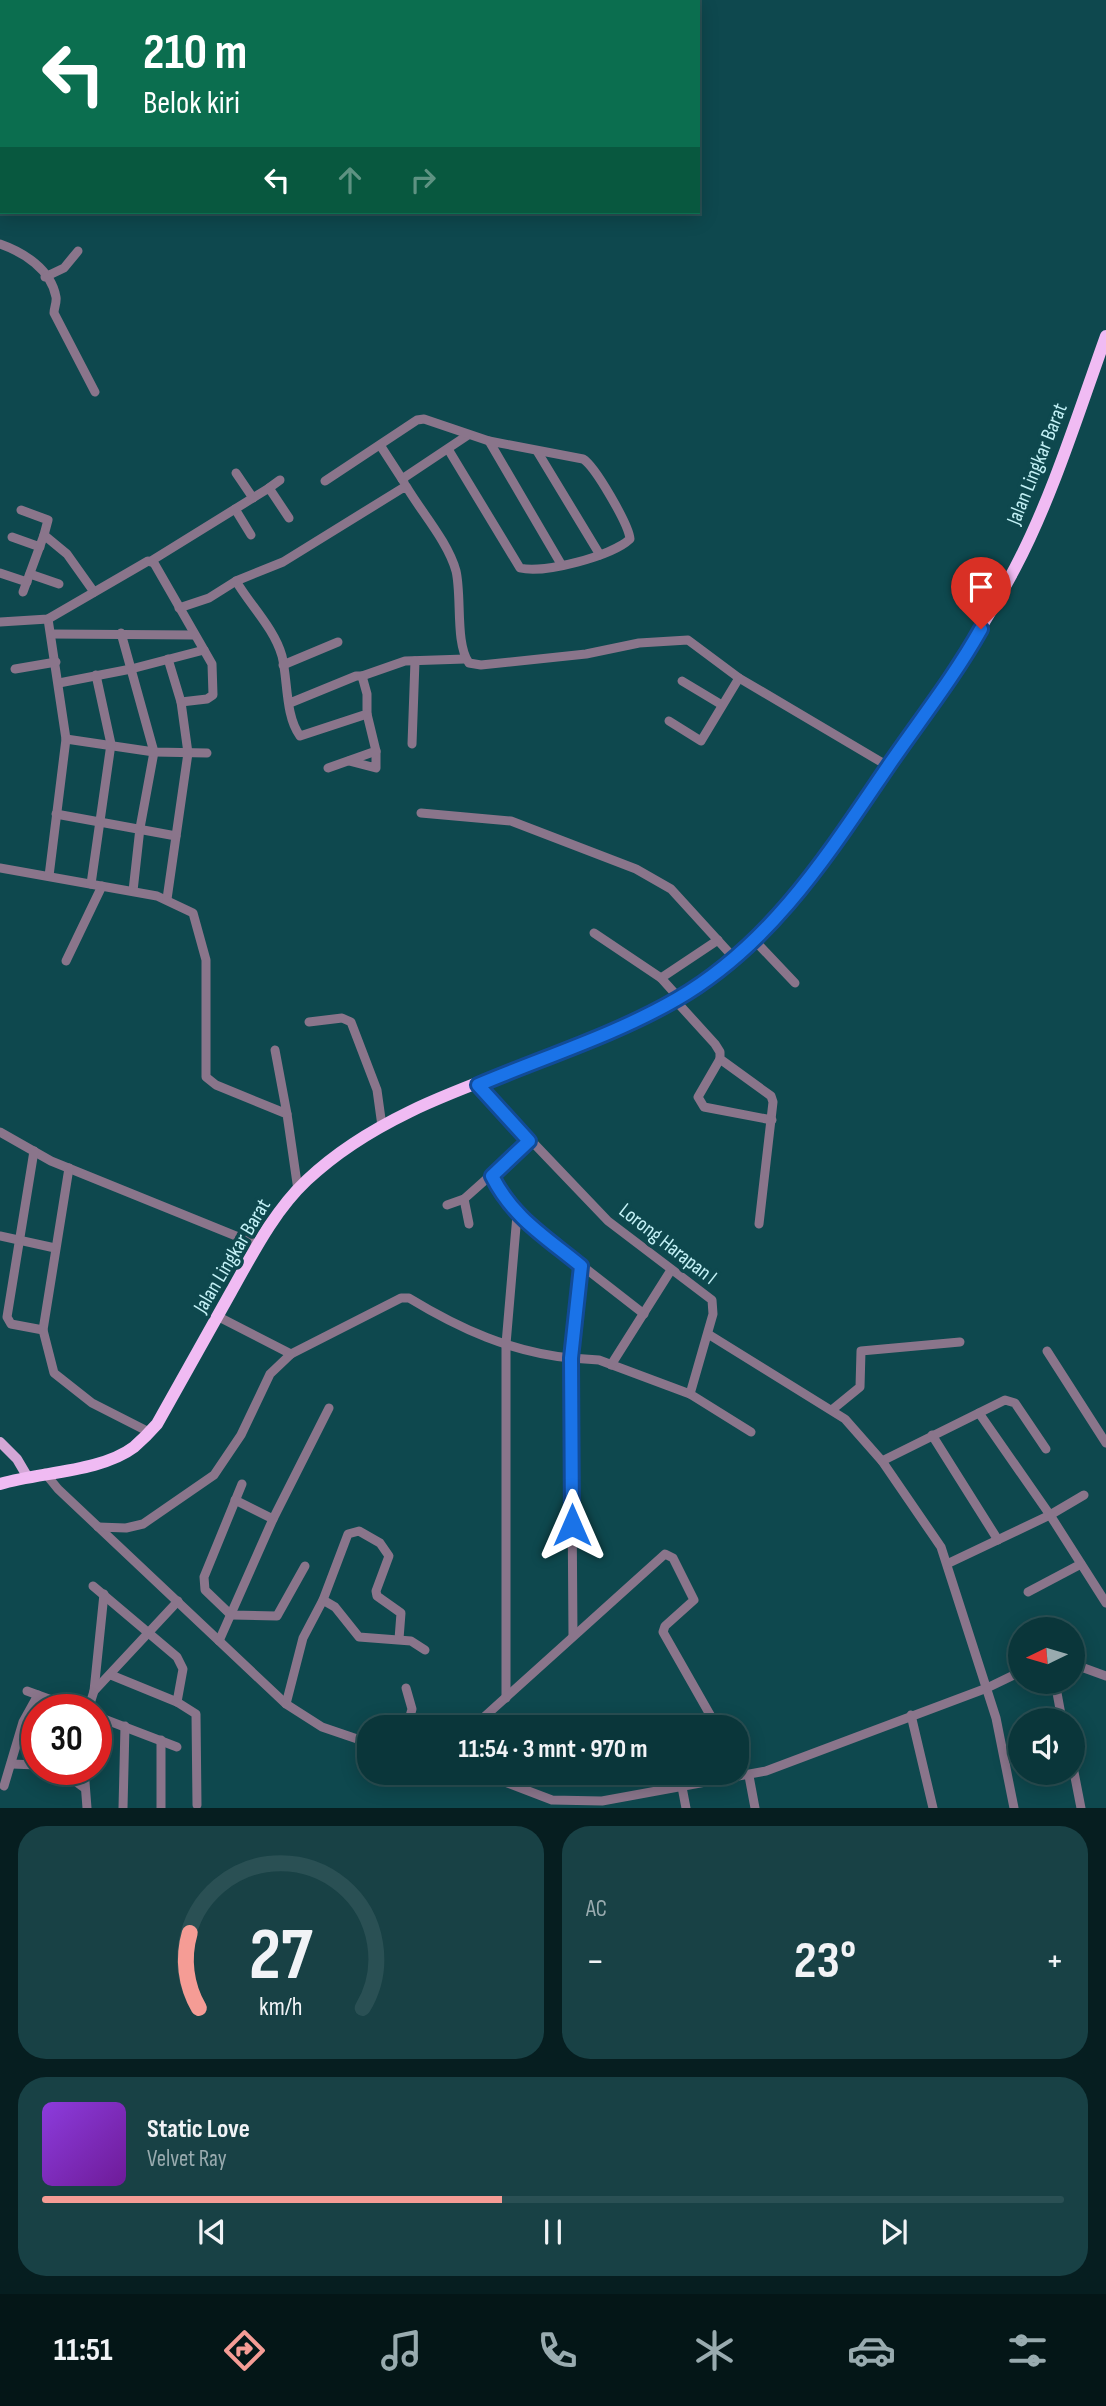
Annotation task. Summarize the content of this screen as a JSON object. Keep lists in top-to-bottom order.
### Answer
{
  "streets": {
    "highway": ["Jalan Lingkar Barat"],
    "street": ["Lorong Harapan I"]
  },
  "crossings": [
    ["Jalan Lingkar Barat", "Lorong Harapan I"]
  ],
  "north": "left",
  "page": {
    "turn": ["210 m", "Belok kiri"],
    "limit": "30",
    "trip": "11:54 · 3 mnt · 970 m",
    "tile": "AC",
    "heat": ["−", "23°", "+"],
    "song": ["Static Love", "Velvet Ray"],
    "tabs": "11:51",
    "gauge": ["27", "km/h"]
  }
}
